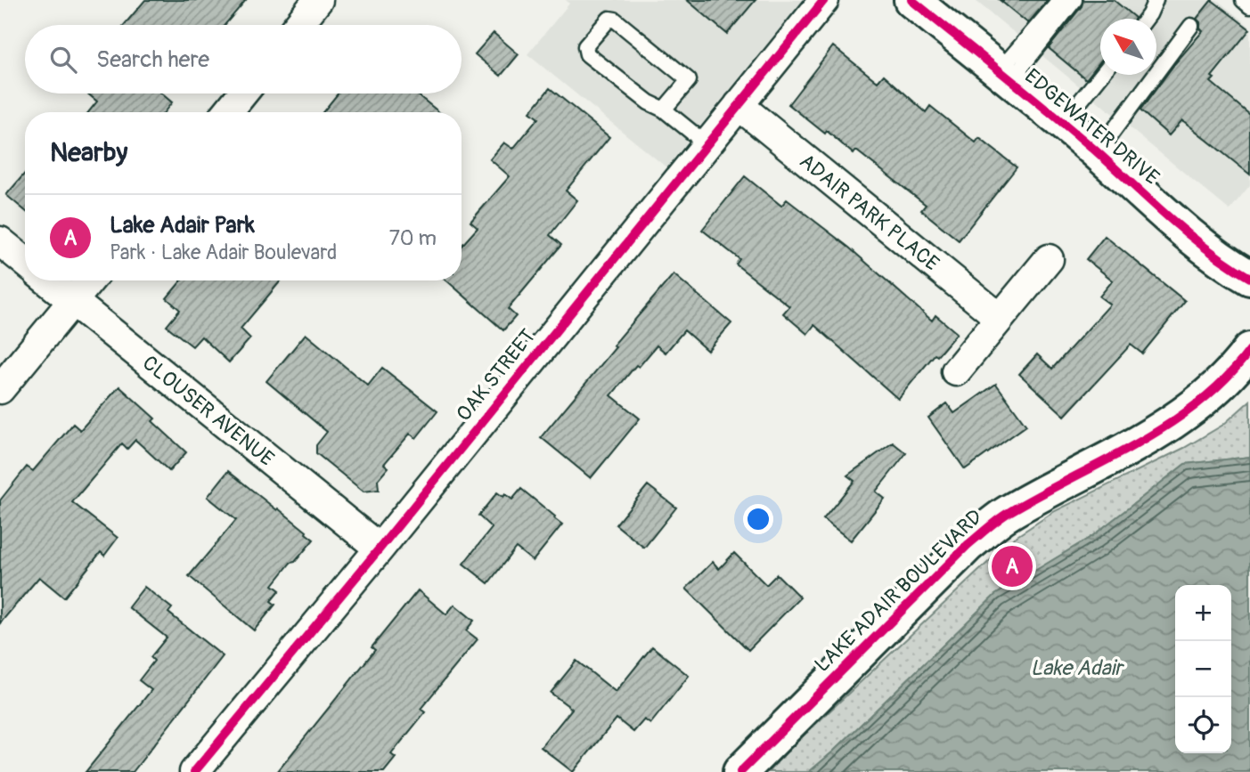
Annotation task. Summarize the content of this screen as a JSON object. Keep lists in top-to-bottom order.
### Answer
{
  "streets": {
    "street": [
      "EDGEWATER DRIVE",
      "ADAIR PARK PLACE",
      "OAK STREET",
      "CLOUSER AVENUE",
      "LAKE ADAIR BOULEVARD"
    ]
  },
  "crossings": [
    ["ADAIR PARK PLACE", "OAK STREET"],
    ["OAK STREET", "CLOUSER AVENUE"]
  ],
  "water": ["Lake Adair"],
  "north": "top left",
  "page": {
    "search": "Search here",
    "heading": "Nearby",
    "list": [
      {
        "mark": "A",
        "name": "Lake Adair Park",
        "note": "Park · Lake Adair Boulevard",
        "value": "70 m"
      }
    ],
    "pins": "A",
    "map_buttons": ["+", "−"]
  }
}
